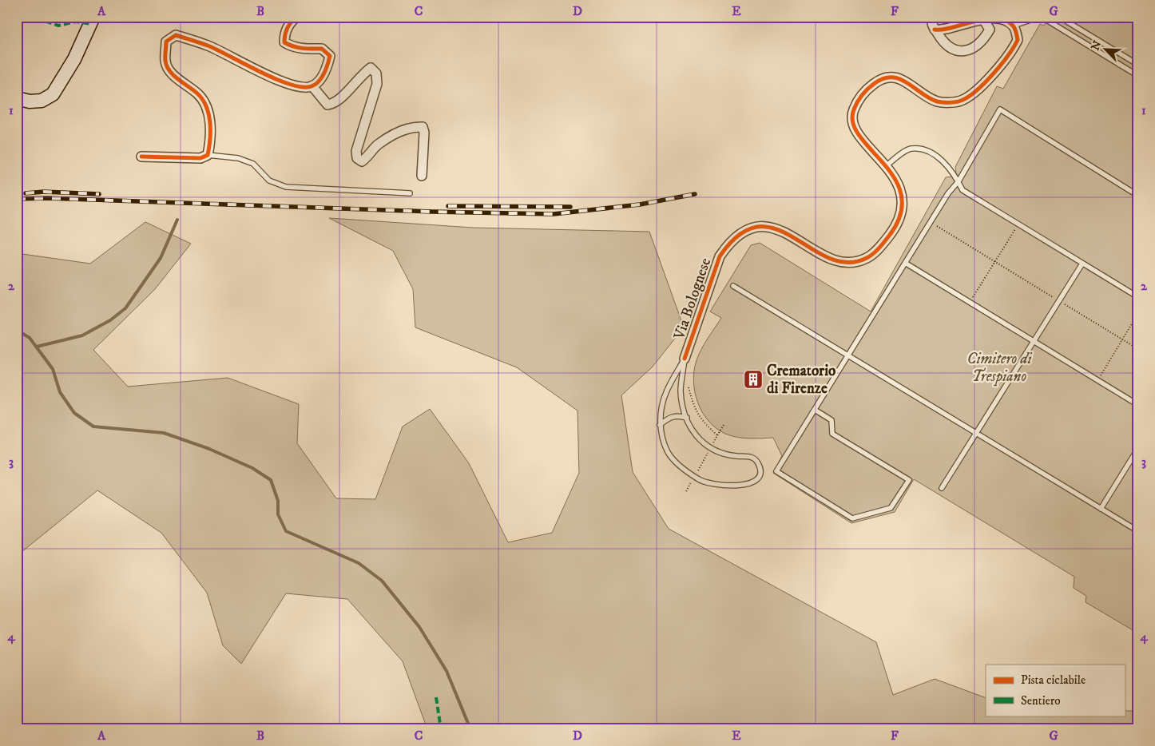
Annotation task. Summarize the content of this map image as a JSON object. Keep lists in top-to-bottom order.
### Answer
{
  "streets": {
    "street": ["Via Bolognese"]
  },
  "parks": ["Cimitero di Trespiano"],
  "places": {
    "building": ["Crematorio di Firenze"]
  },
  "legend": ["Pista ciclabile", "Sentiero"],
  "north": "top left",
  "grid": {
    "columns": [
      "A",
      "B",
      "C",
      "D",
      "E",
      "F",
      "G"
    ],
    "rows": [
      "1",
      "2",
      "3",
      "4"
    ]
  }
}
